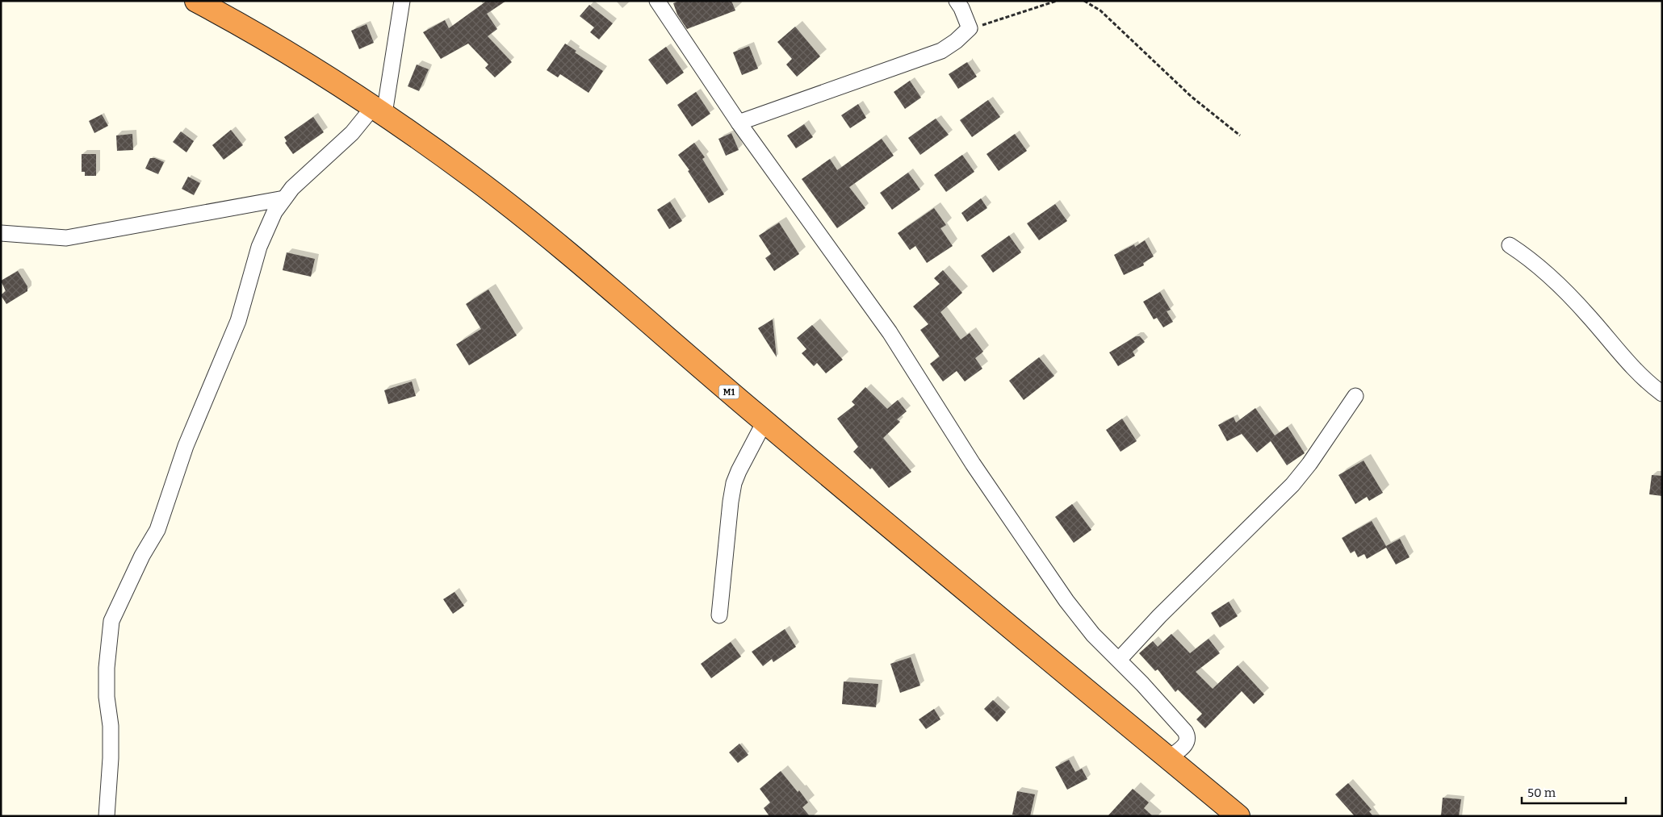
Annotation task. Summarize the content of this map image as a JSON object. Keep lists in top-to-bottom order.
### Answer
{
  "streets": {
    "highway": ["M1"]
  },
  "scale_bar": "50 m"
}
